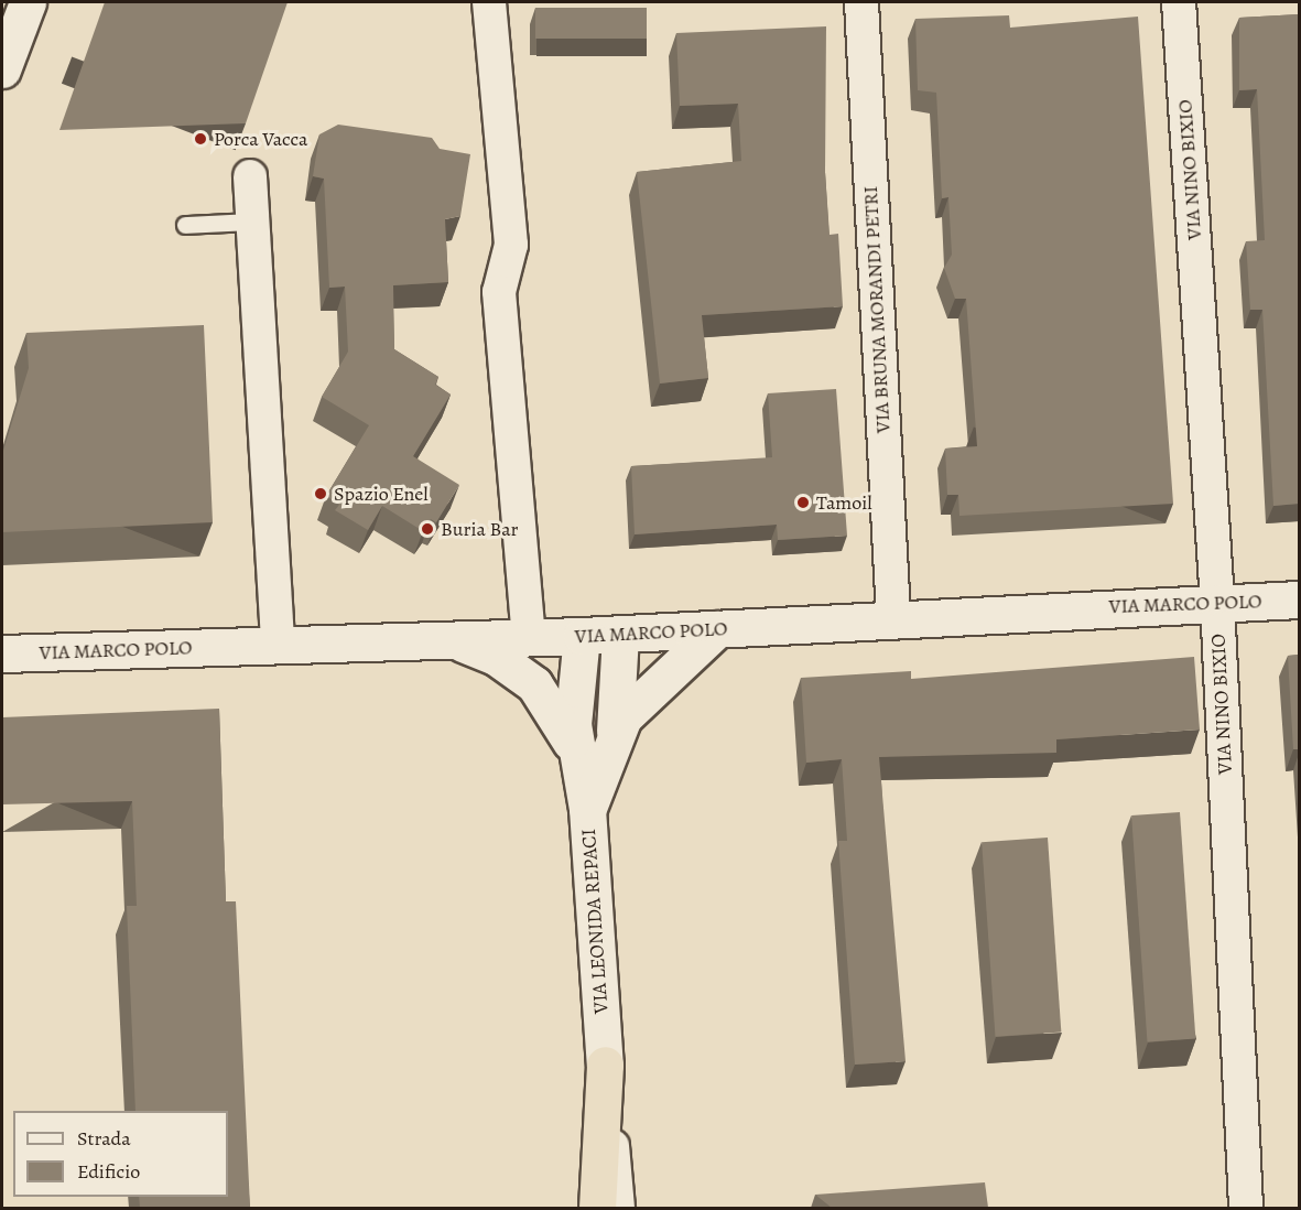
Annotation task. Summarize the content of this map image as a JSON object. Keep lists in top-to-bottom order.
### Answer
{
  "streets": {
    "street": [
      "VIA NINO BIXIO",
      "VIA BRUNA MORANDI PETRI",
      "VIA MARCO POLO",
      "VIA LEONIDA REPACI"
    ]
  },
  "crossings": [
    ["VIA NINO BIXIO", "VIA MARCO POLO"],
    ["VIA BRUNA MORANDI PETRI", "VIA MARCO POLO"],
    ["VIA MARCO POLO", "VIA LEONIDA REPACI"]
  ],
  "places": [
    "Porca Vacca",
    "Spazio Enel",
    "Tamoil",
    "Buria Bar"
  ],
  "legend": ["Strada", "Edificio"]
}
